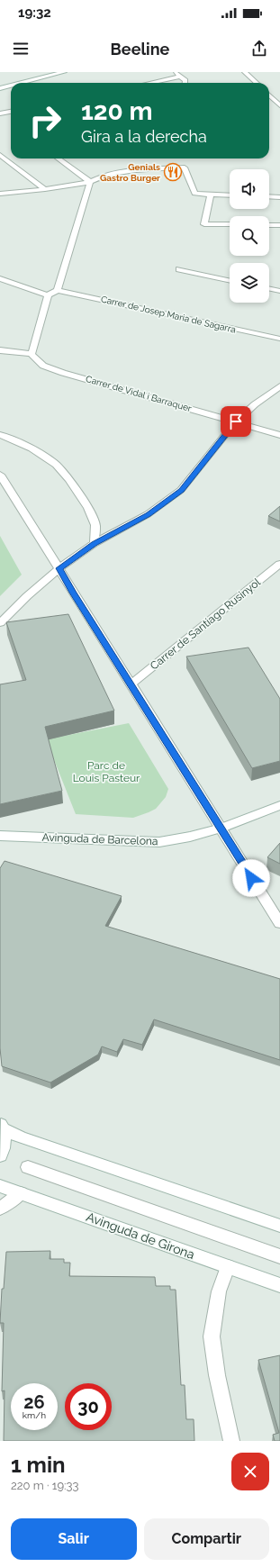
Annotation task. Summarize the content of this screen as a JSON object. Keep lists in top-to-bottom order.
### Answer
{
  "streets": {
    "street": [
      "Carrer de Josep Maria de Sagarra",
      "Carrer de Vidal i Barraquer",
      "Carrer de Santiago Rusinyol",
      "Avinguda de Barcelona",
      "Avinguda de Girona"
    ]
  },
  "parks": ["Parc de Louis Pasteur"],
  "places": {
    "restaurant": ["Genials Gastro Burger"]
  },
  "page": {
    "status": "19:32",
    "header": "Beeline",
    "turn": ["120 m", "Gira a la derecha"],
    "speed": "26 km/h",
    "limit": "30",
    "heading": ["1 min", "220 m · 19:33"],
    "buttons": ["Salir", "Compartir"]
  }
}
